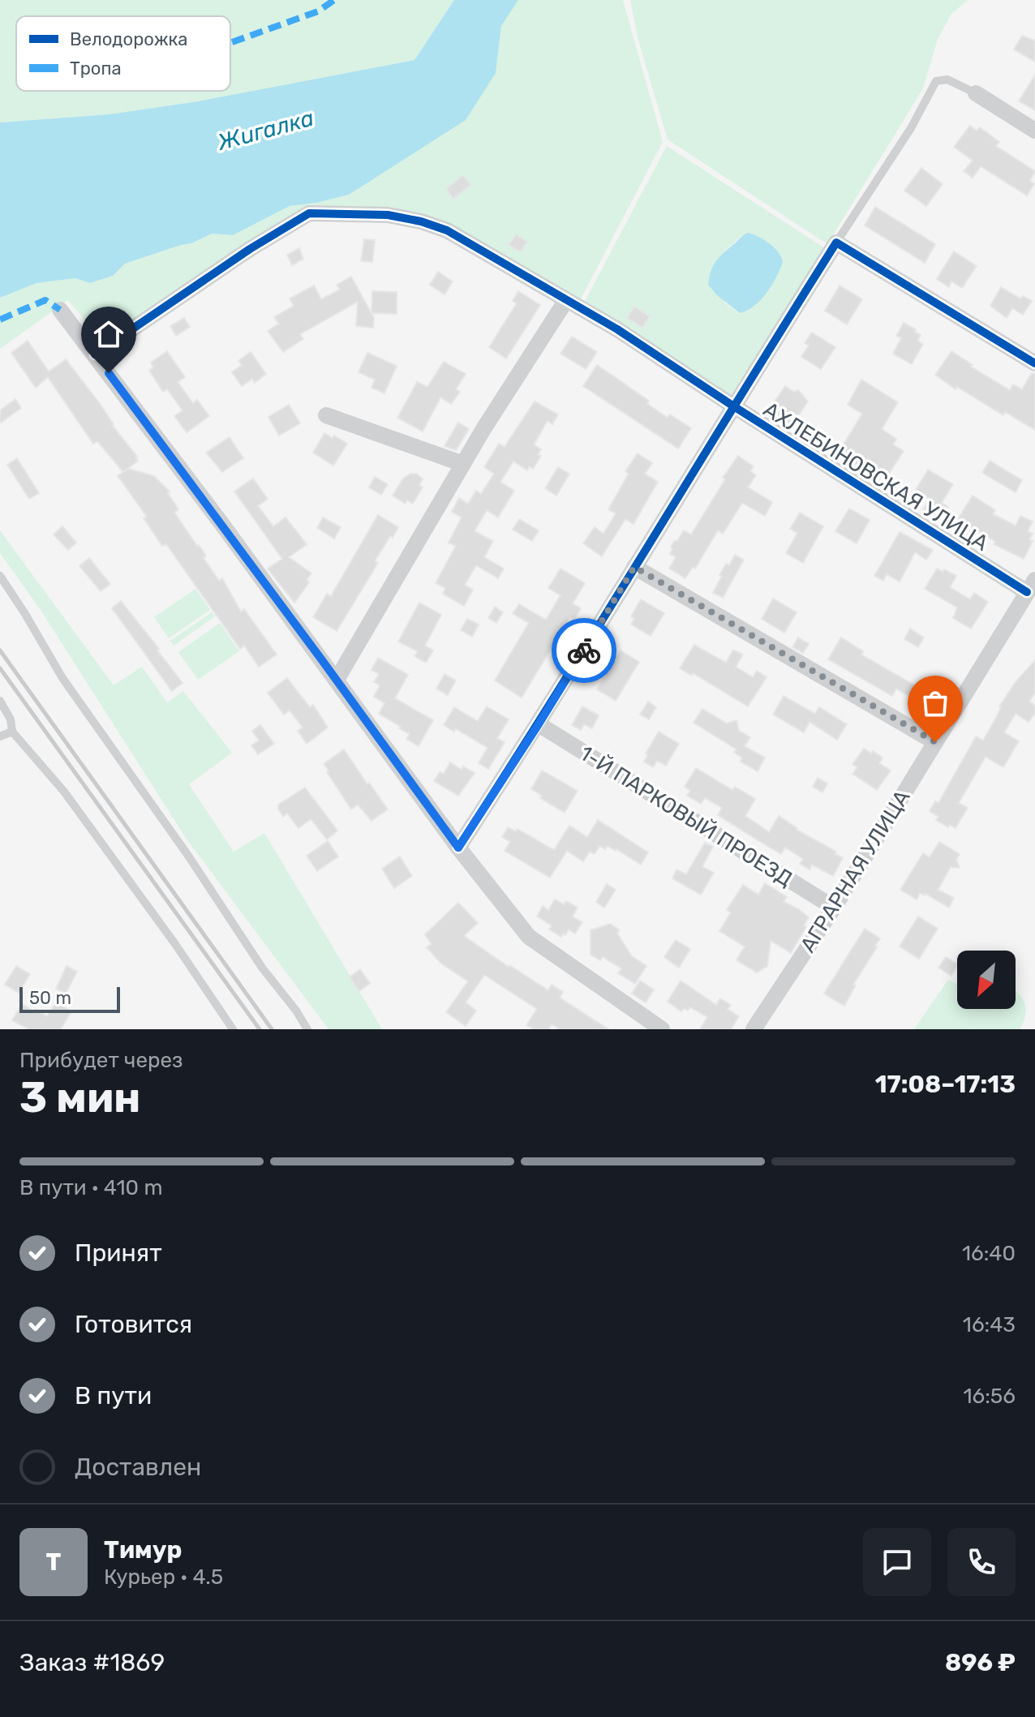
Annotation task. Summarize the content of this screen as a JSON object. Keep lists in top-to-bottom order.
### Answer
{
  "streets": {
    "street": ["АХЛЕБИНОВСКАЯ УЛИЦА", "1-Й ПАРКОВЫЙ ПРОЕЗД", "АГРАРНАЯ УЛИЦА"]
  },
  "crossings": [
    ["АХЛЕБИНОВСКАЯ УЛИЦА", "АГРАРНАЯ УЛИЦА"],
    ["1-Й ПАРКОВЫЙ ПРОЕЗД", "АГРАРНАЯ УЛИЦА"]
  ],
  "water": ["Жигалка"],
  "legend": ["Велодорожка", "Тропа"],
  "scale_bar": "50 m",
  "north": "bottom left",
  "page": {
    "scale": "50 m",
    "heading": ["3 мин", "Прибудет через", "17:08–17:13"],
    "panel": [
      "Тимур",
      "Курьер · 4.5",
      "Заказ #1869",
      "896 ₽"
    ],
    "bar": "В пути · 410 m",
    "list": [
      ["Принят", "16:40"],
      ["Готовится", "16:43"],
      ["В пути", "16:56"],
      "Доставлен"
    ],
    "round": "Т"
  }
}
